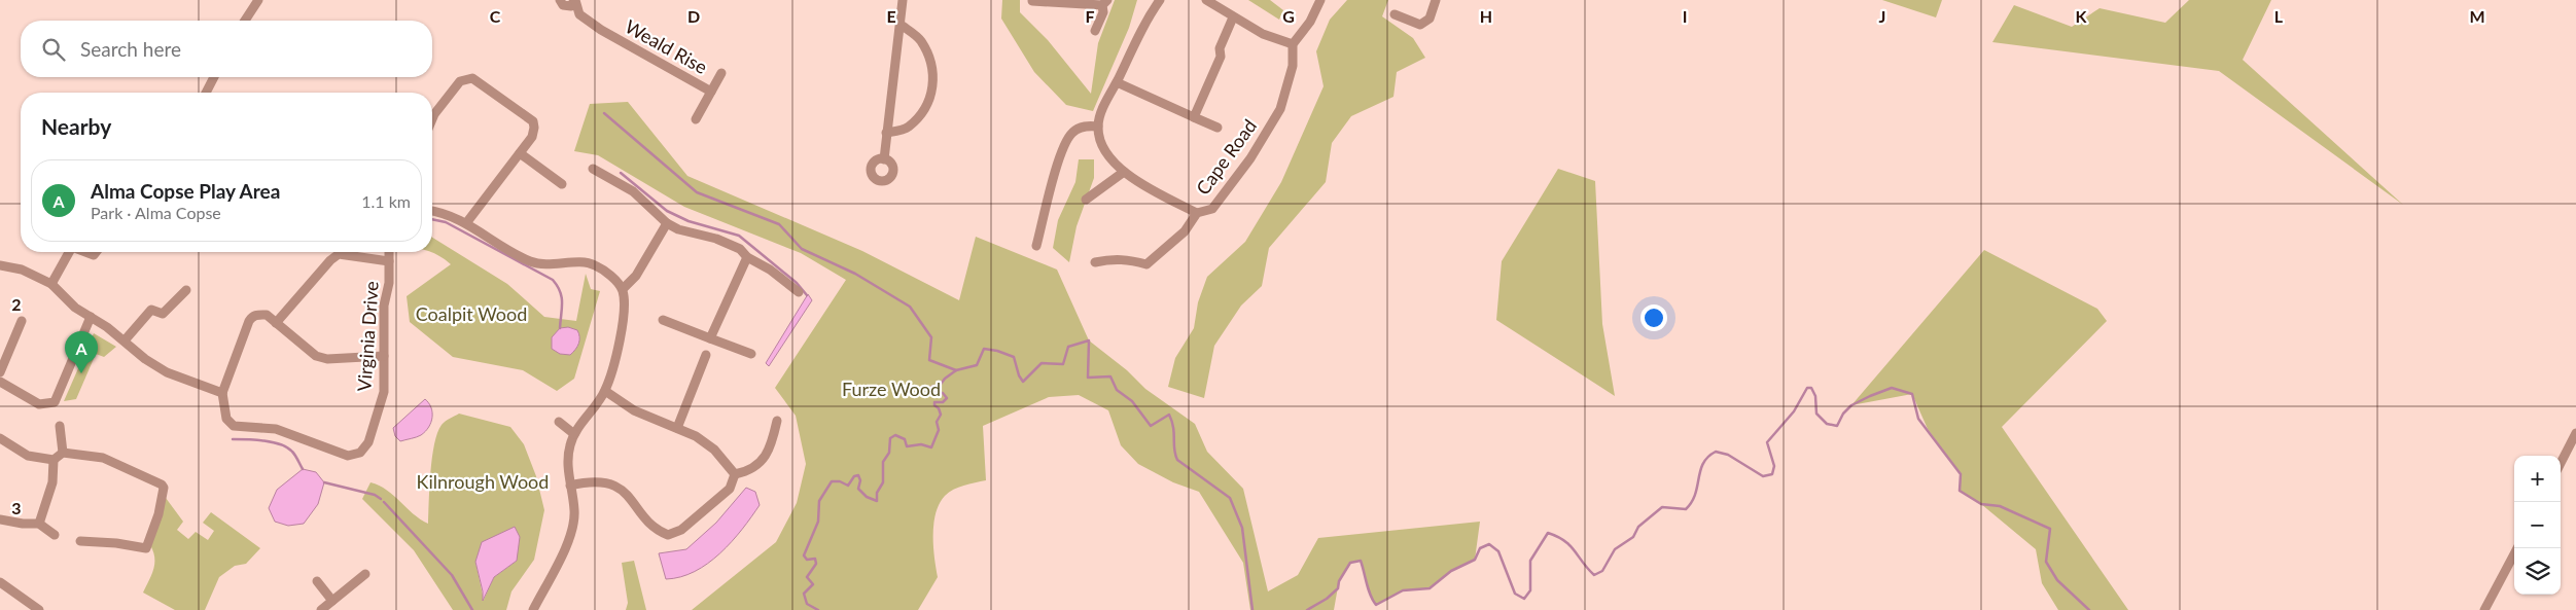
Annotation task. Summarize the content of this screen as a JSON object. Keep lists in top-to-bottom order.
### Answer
{
  "streets": {
    "street": ["Weald Rise", "Cape Road", "Virginia Drive"]
  },
  "parks": ["Coalpit Wood", "Furze Wood", "Kilnrough Wood"],
  "page": {
    "search": "Search here",
    "heading": "Nearby",
    "list": [
      {
        "mark": "A",
        "name": "Alma Copse Play Area",
        "note": "Park · Alma Copse",
        "value": "1.1 km"
      }
    ],
    "pins": "A",
    "map_buttons": ["+", "−"]
  },
  "grid": {
    "columns": [
      "C",
      "D",
      "E",
      "F",
      "G",
      "H",
      "I",
      "J",
      "K",
      "L",
      "M"
    ],
    "rows": ["2", "3"]
  }
}
